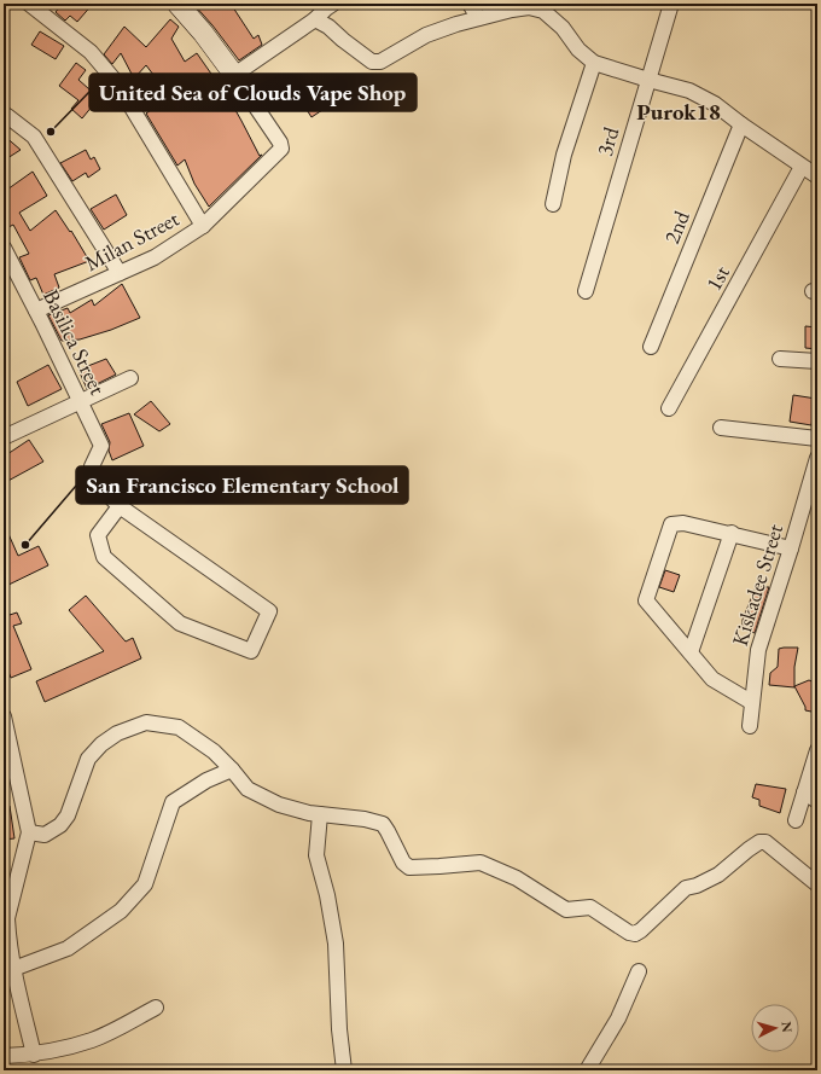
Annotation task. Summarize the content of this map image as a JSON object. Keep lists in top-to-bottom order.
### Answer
{
  "streets": {
    "street": [
      "3rd",
      "2nd",
      "Milan Street",
      "1st",
      "Basilica Street",
      "Kiskadee Street"
    ]
  },
  "crossings": [
    ["Milan Street", "Basilica Street"]
  ],
  "districts": ["Purok18"],
  "places": ["United Sea of Clouds Vape Shop", "San Francisco Elementary School"],
  "north": "right"
}
